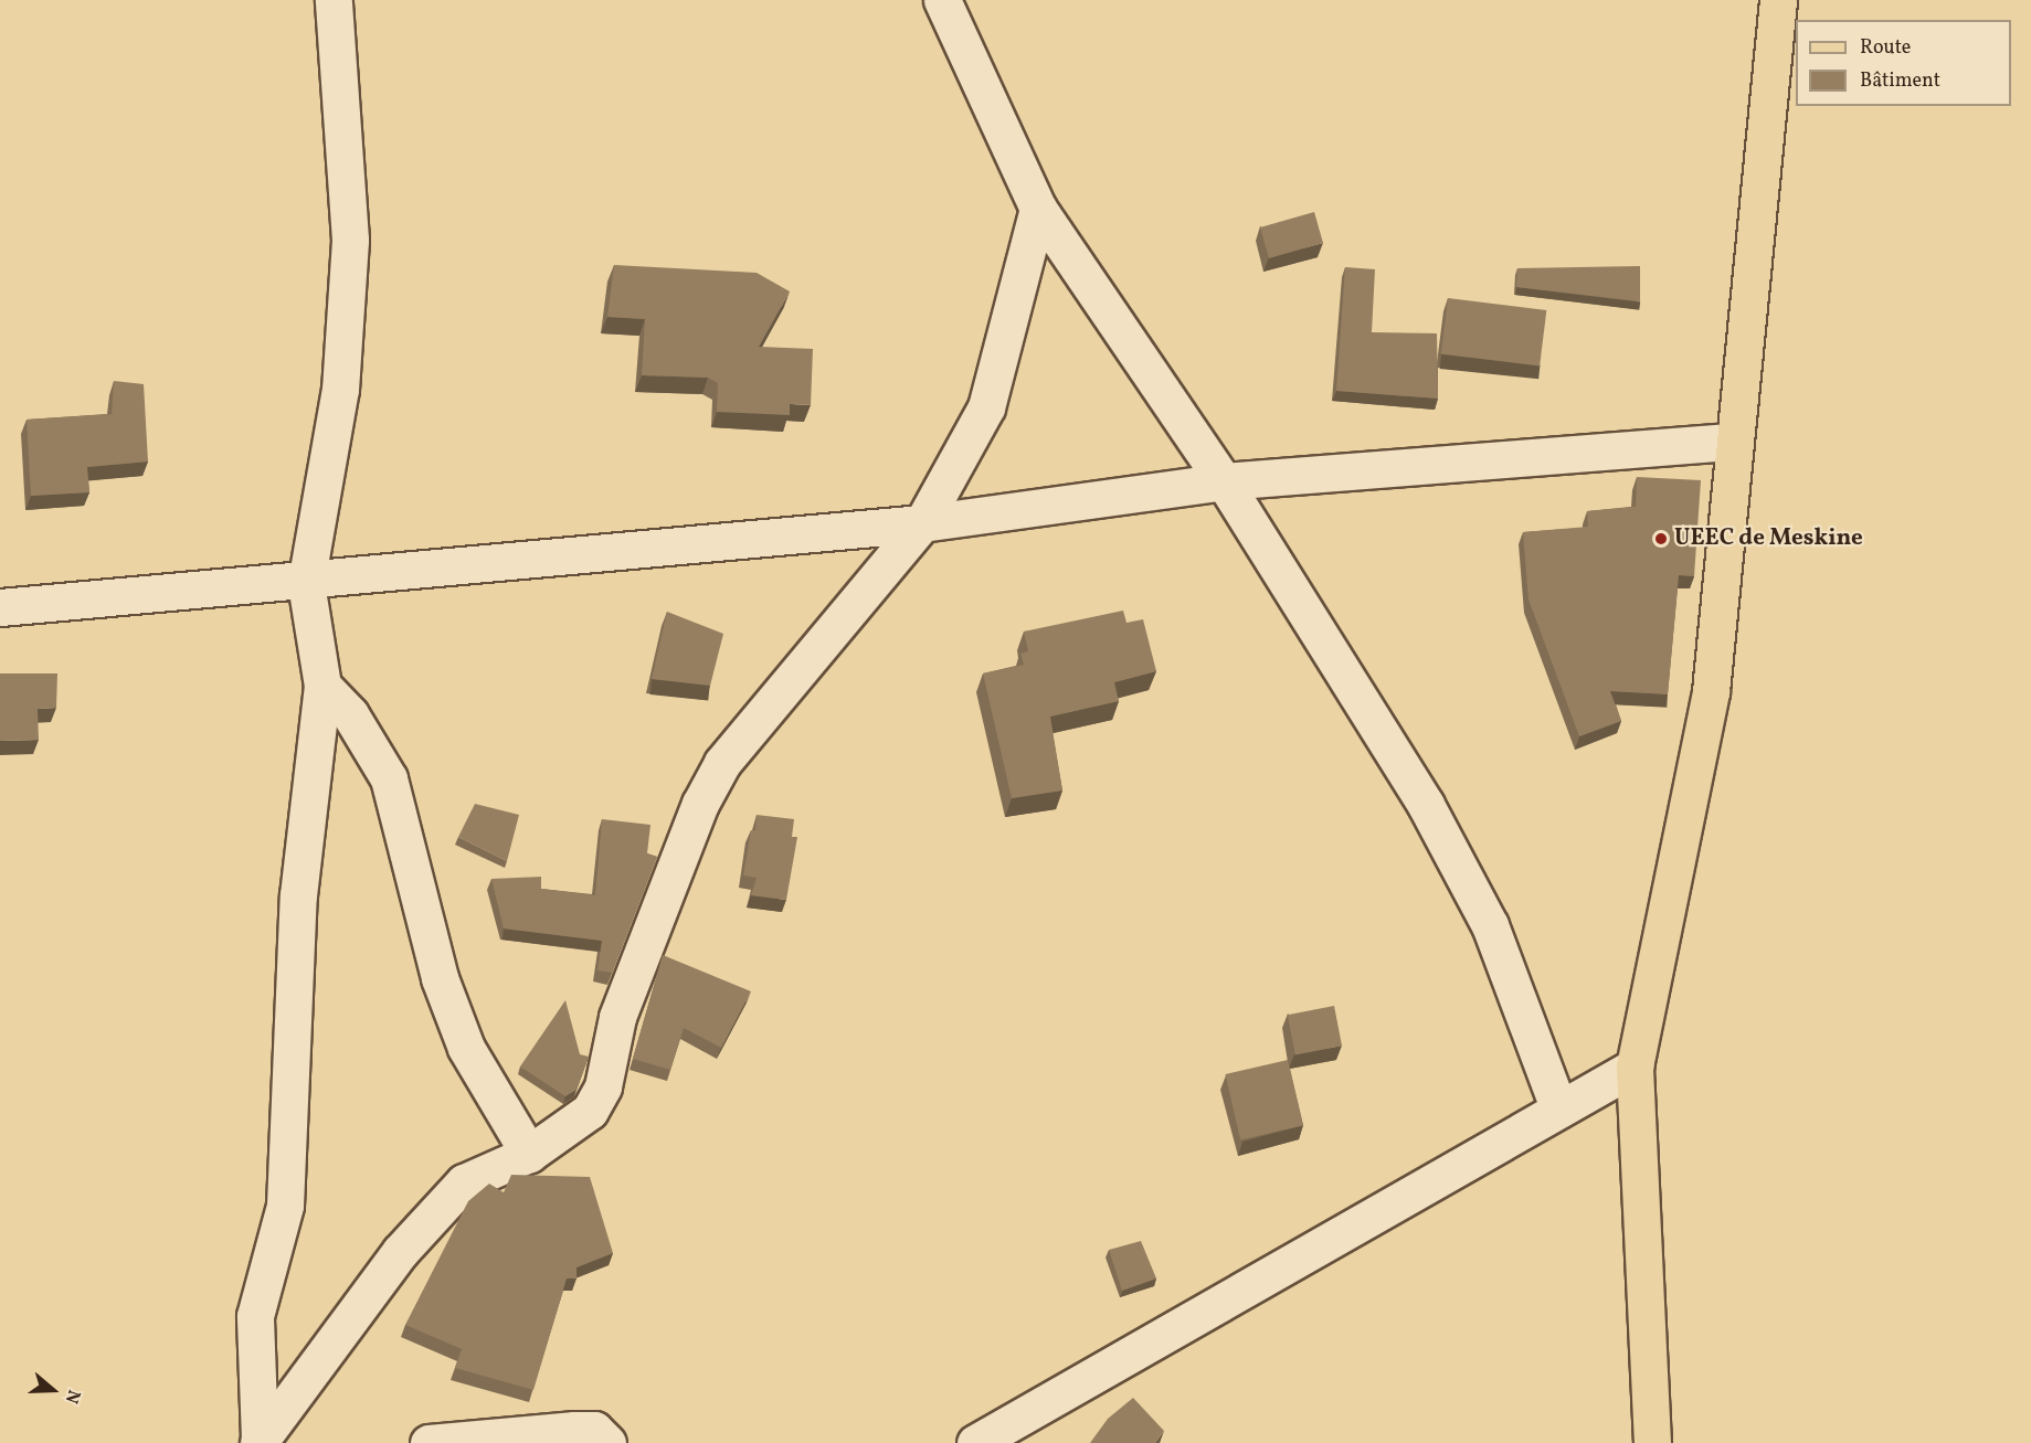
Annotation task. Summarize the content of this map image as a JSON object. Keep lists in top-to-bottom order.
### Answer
{
  "places": ["UEEC de Meskine"],
  "legend": ["Route", "Bâtiment"],
  "north": "right"
}
